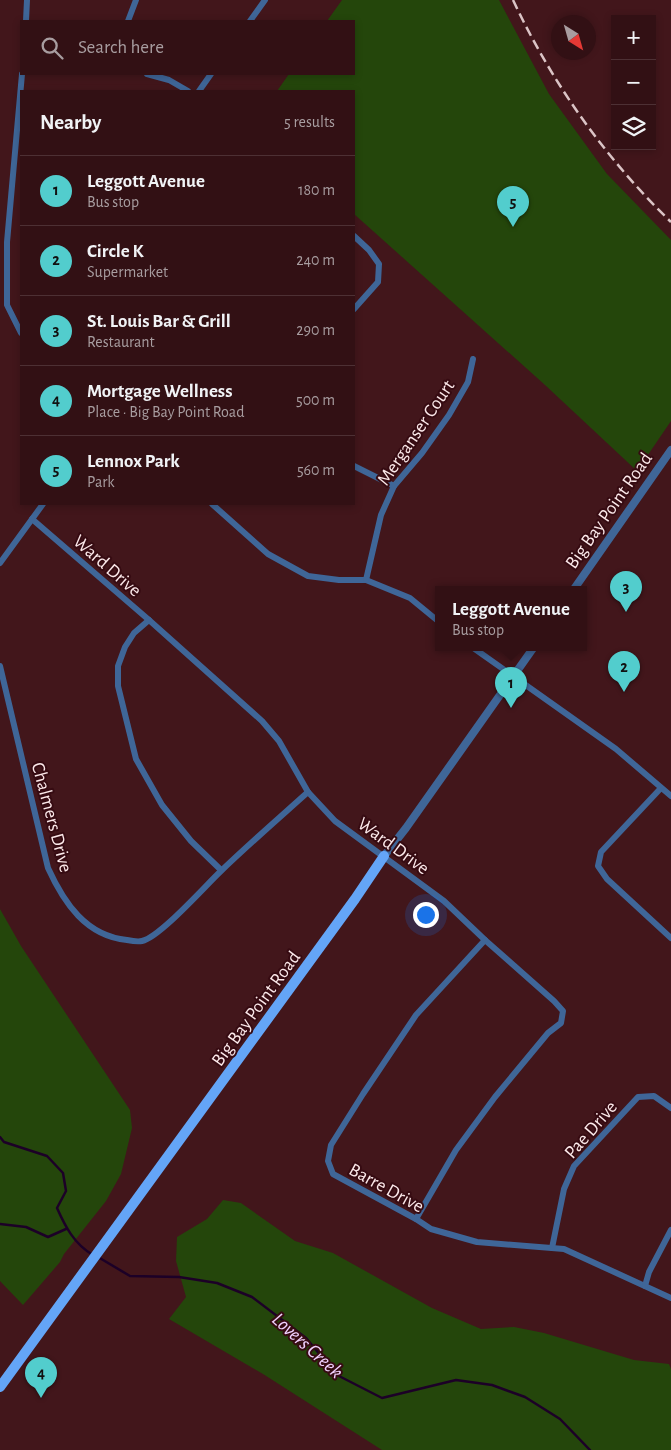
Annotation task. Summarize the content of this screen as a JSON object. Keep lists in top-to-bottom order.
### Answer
{
  "streets": {
    "main road": ["Big Bay Point Road"],
    "street": [
      "Merganser Court",
      "Ward Drive",
      "Chalmers Drive",
      "Pae Drive",
      "Barre Drive"
    ]
  },
  "crossings": [
    ["Big Bay Point Road", "Ward Drive"],
    ["Ward Drive", "Chalmers Drive"],
    ["Ward Drive", "Barre Drive"],
    ["Pae Drive", "Barre Drive"]
  ],
  "water": ["Lovers Creek"],
  "north": "bottom right",
  "page": {
    "map_buttons": ["+", "−"],
    "search": "Search here",
    "heading": ["Nearby", "5 results"],
    "list": [
      {
        "mark": "1",
        "name": "Leggott Avenue",
        "note": "Bus stop",
        "value": "180 m"
      },
      {
        "mark": "2",
        "name": "Circle K",
        "note": "Supermarket",
        "value": "240 m"
      },
      {
        "mark": "3",
        "name": "St. Louis Bar & Grill",
        "note": "Restaurant",
        "value": "290 m"
      },
      {
        "mark": "4",
        "name": "Mortgage Wellness",
        "note": "Place · Big Bay Point Road",
        "value": "500 m"
      },
      {
        "mark": "5",
        "name": "Lennox Park",
        "note": "Park",
        "value": "560 m"
      }
    ],
    "pins": [
      "5",
      "3",
      "2",
      "1",
      "4"
    ],
    "popup": ["Leggott Avenue", "Bus stop"]
  }
}
